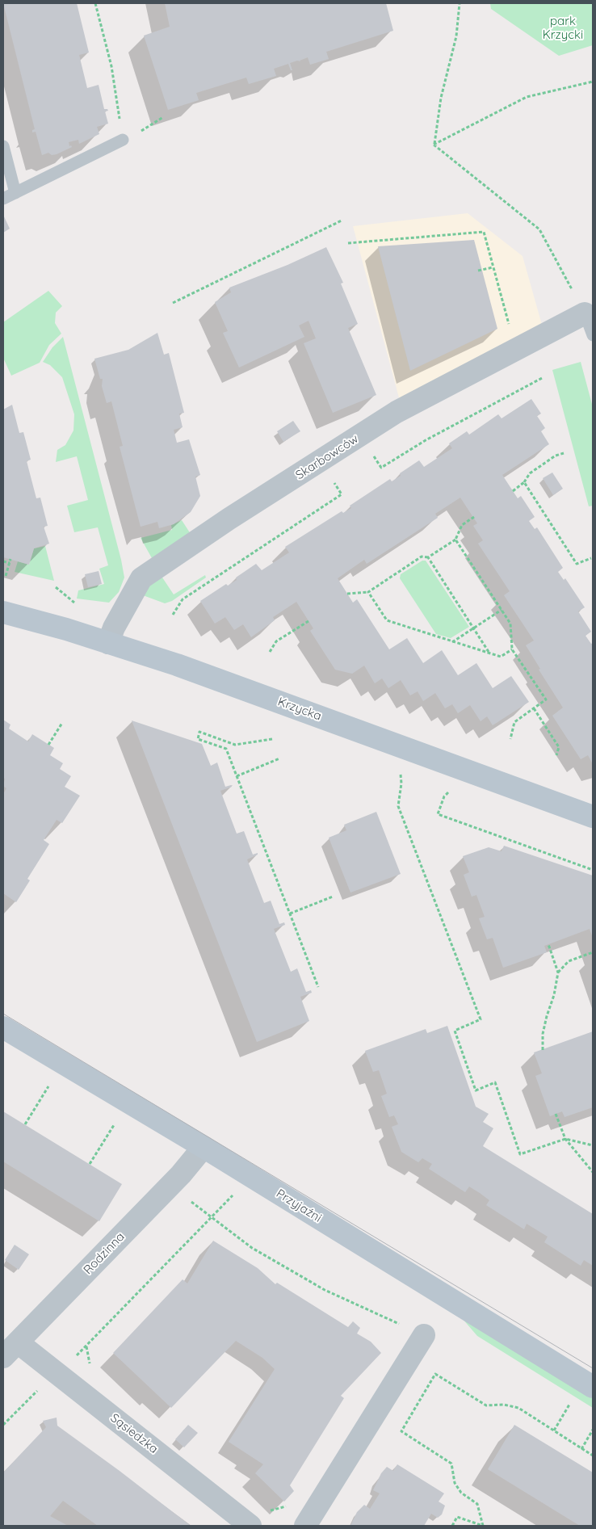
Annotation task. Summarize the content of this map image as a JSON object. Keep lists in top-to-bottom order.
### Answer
{
  "streets": {
    "street": [
      "Skarbowców",
      "Krzycka",
      "Przyjaźni",
      "Rodzinna",
      "Sąsiedzka"
    ]
  },
  "crossings": [
    ["Skarbowców", "Krzycka"],
    ["Przyjaźni", "Rodzinna"],
    ["Rodzinna", "Sąsiedzka"]
  ],
  "parks": ["park Krzycki"]
}
